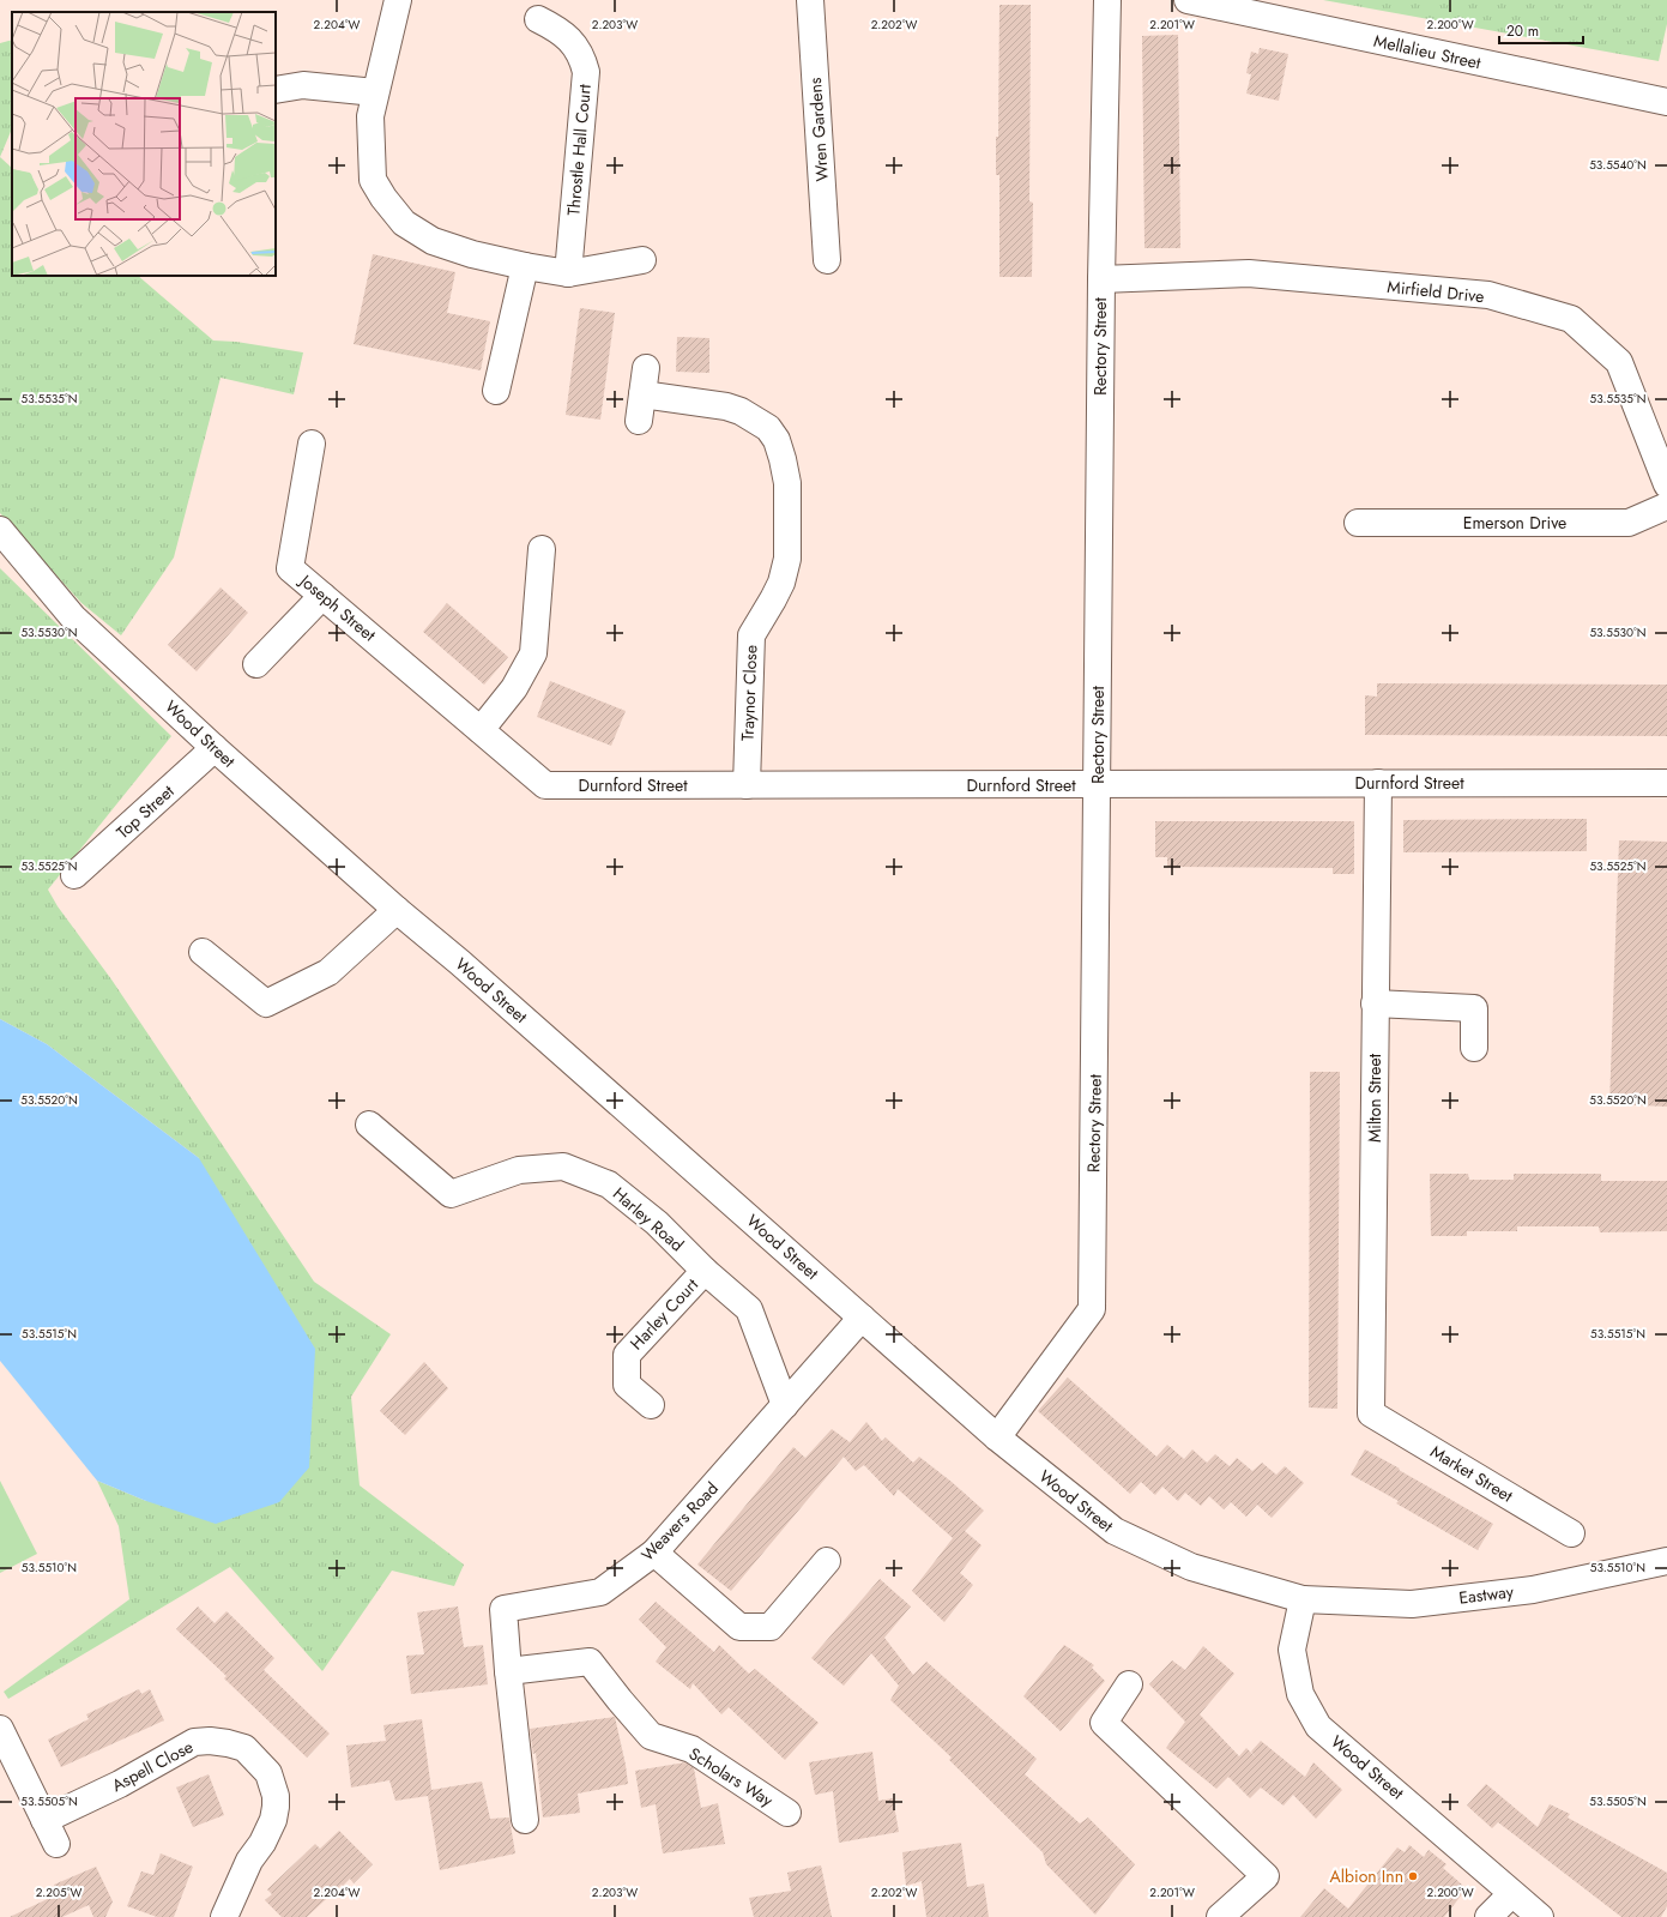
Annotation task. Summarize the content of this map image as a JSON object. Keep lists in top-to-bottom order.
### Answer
{
  "streets": {
    "street": [
      "Mellalieu Street",
      "Wren Gardens",
      "Throstle Hall Court",
      "Mirfield Drive",
      "Rectory Street",
      "Emerson Drive",
      "Joseph Street",
      "Traynor Close",
      "Wood Street",
      "Durnford Street",
      "Top Street",
      "Milton Street",
      "Harley Road",
      "Harley Court",
      "Market Street",
      "Weavers Road",
      "Eastway",
      "Aspell Close",
      "Scholars Way"
    ]
  },
  "crossings": [
    ["Mirfield Drive", "Rectory Street"],
    ["Rectory Street", "Wood Street"],
    ["Rectory Street", "Durnford Street"],
    ["Joseph Street", "Durnford Street"],
    ["Traynor Close", "Durnford Street"],
    ["Wood Street", "Top Street"],
    ["Wood Street", "Weavers Road"],
    ["Wood Street", "Eastway"],
    ["Durnford Street", "Milton Street"],
    ["Milton Street", "Market Street"],
    ["Harley Road", "Harley Court"],
    ["Harley Road", "Weavers Road"],
    ["Weavers Road", "Scholars Way"]
  ],
  "places": ["Albion Inn"],
  "scale_bar": "20 m",
  "coordinates": [
    "2.204°W",
    "2.203°W",
    "2.202°W",
    "2.201°W",
    "2.200°W",
    "53.5540°N",
    "53.5535°N",
    "53.5530°N",
    "53.5525°N",
    "53.5520°N",
    "53.5515°N",
    "53.5510°N",
    "53.5505°N",
    "2.205°W"
  ]
}
